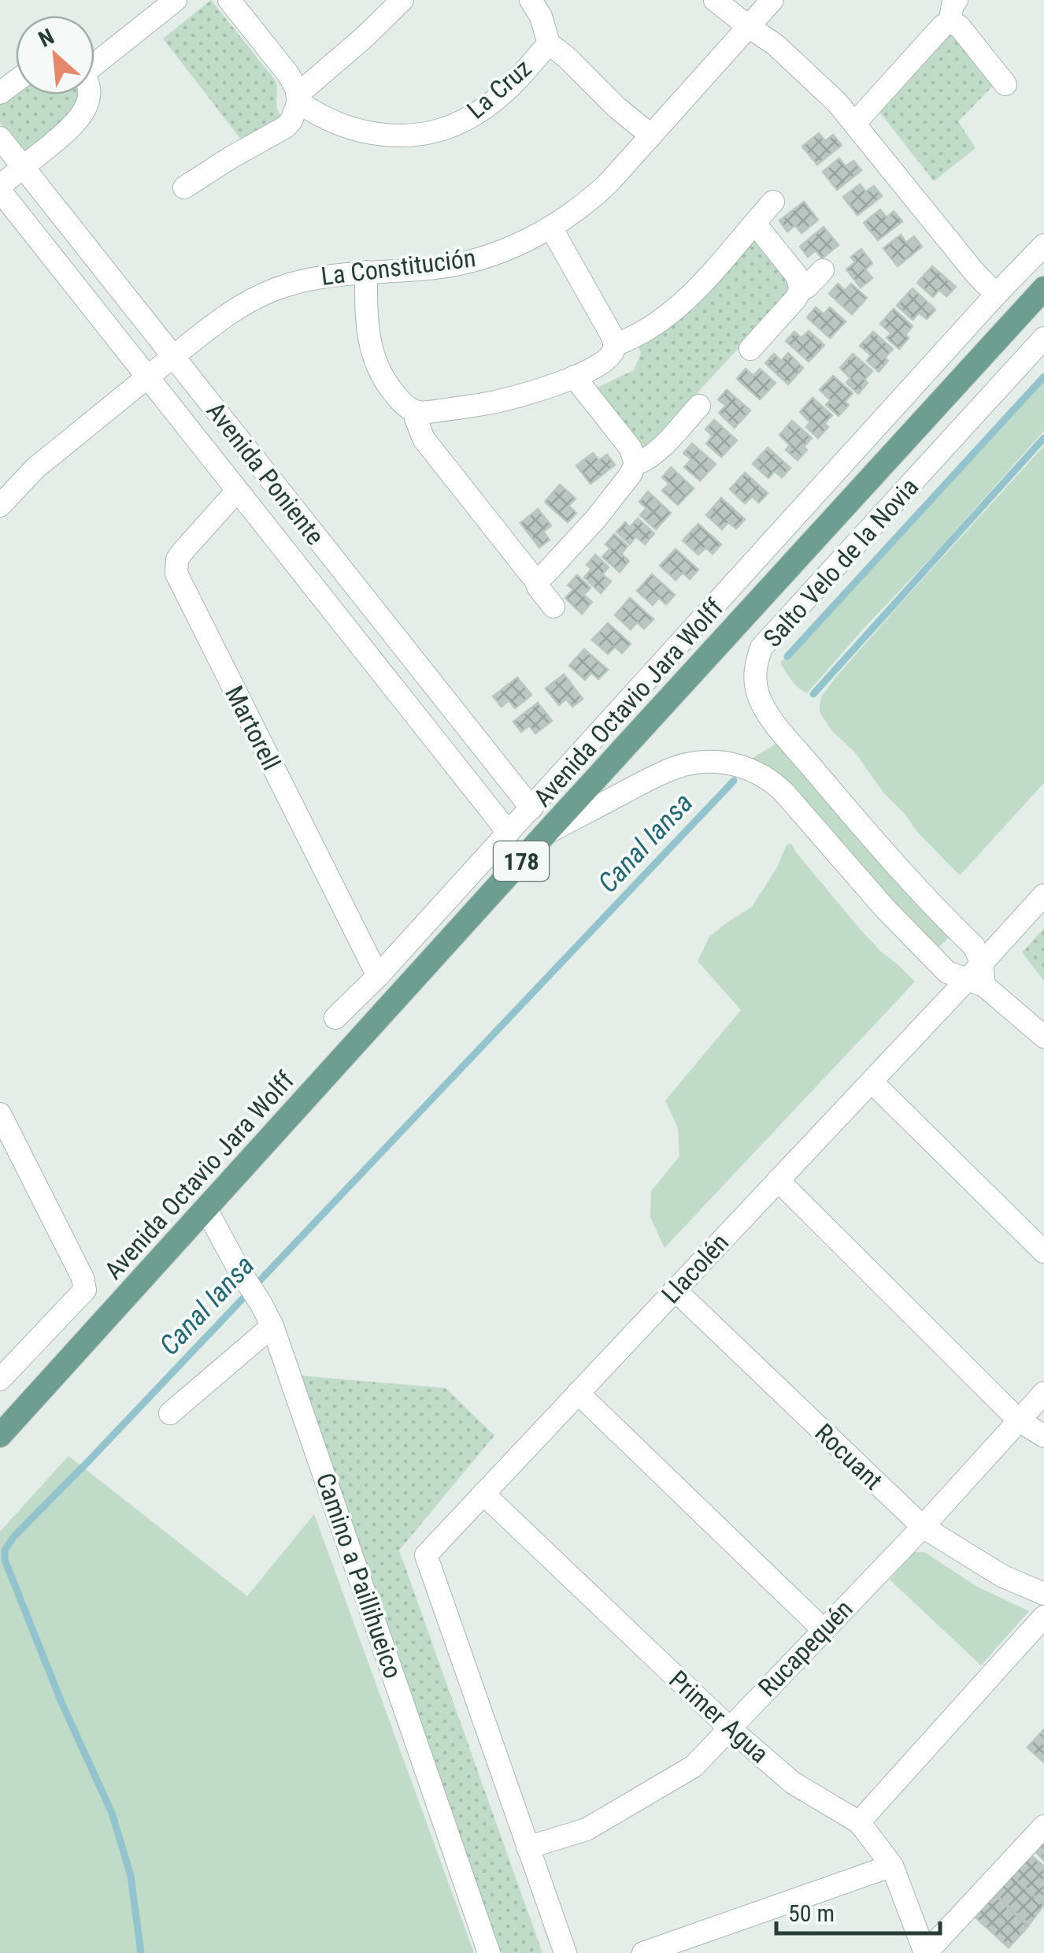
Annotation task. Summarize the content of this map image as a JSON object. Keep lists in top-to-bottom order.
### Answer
{
  "streets": {
    "main road": ["Avenida Octavio Jara Wolff", "178"],
    "street": [
      "La Cruz",
      "La Constitución",
      "Avenida Poniente",
      "Salto Velo de la Novia",
      "Martorell",
      "Llacolén",
      "Rocuant",
      "Camino a Paillihueico",
      "Rucapequén",
      "Primer Agua"
    ]
  },
  "crossings": [
    ["La Cruz", "La Constitución"],
    ["La Constitución", "Avenida Poniente"],
    ["Avenida Poniente", "Avenida Octavio Jara Wolff"],
    ["Avenida Poniente", "Martorell"],
    ["Avenida Octavio Jara Wolff", "Martorell"],
    ["Avenida Octavio Jara Wolff", "Camino a Paillihueico"],
    ["Llacolén", "Rocuant"],
    ["Llacolén", "Rucapequén"],
    ["Llacolén", "Primer Agua"],
    ["Rocuant", "Rucapequén"],
    ["Rucapequén", "Primer Agua"]
  ],
  "water": ["Canal Iansa"],
  "scale_bar": "50 m",
  "north": "top left"
}
